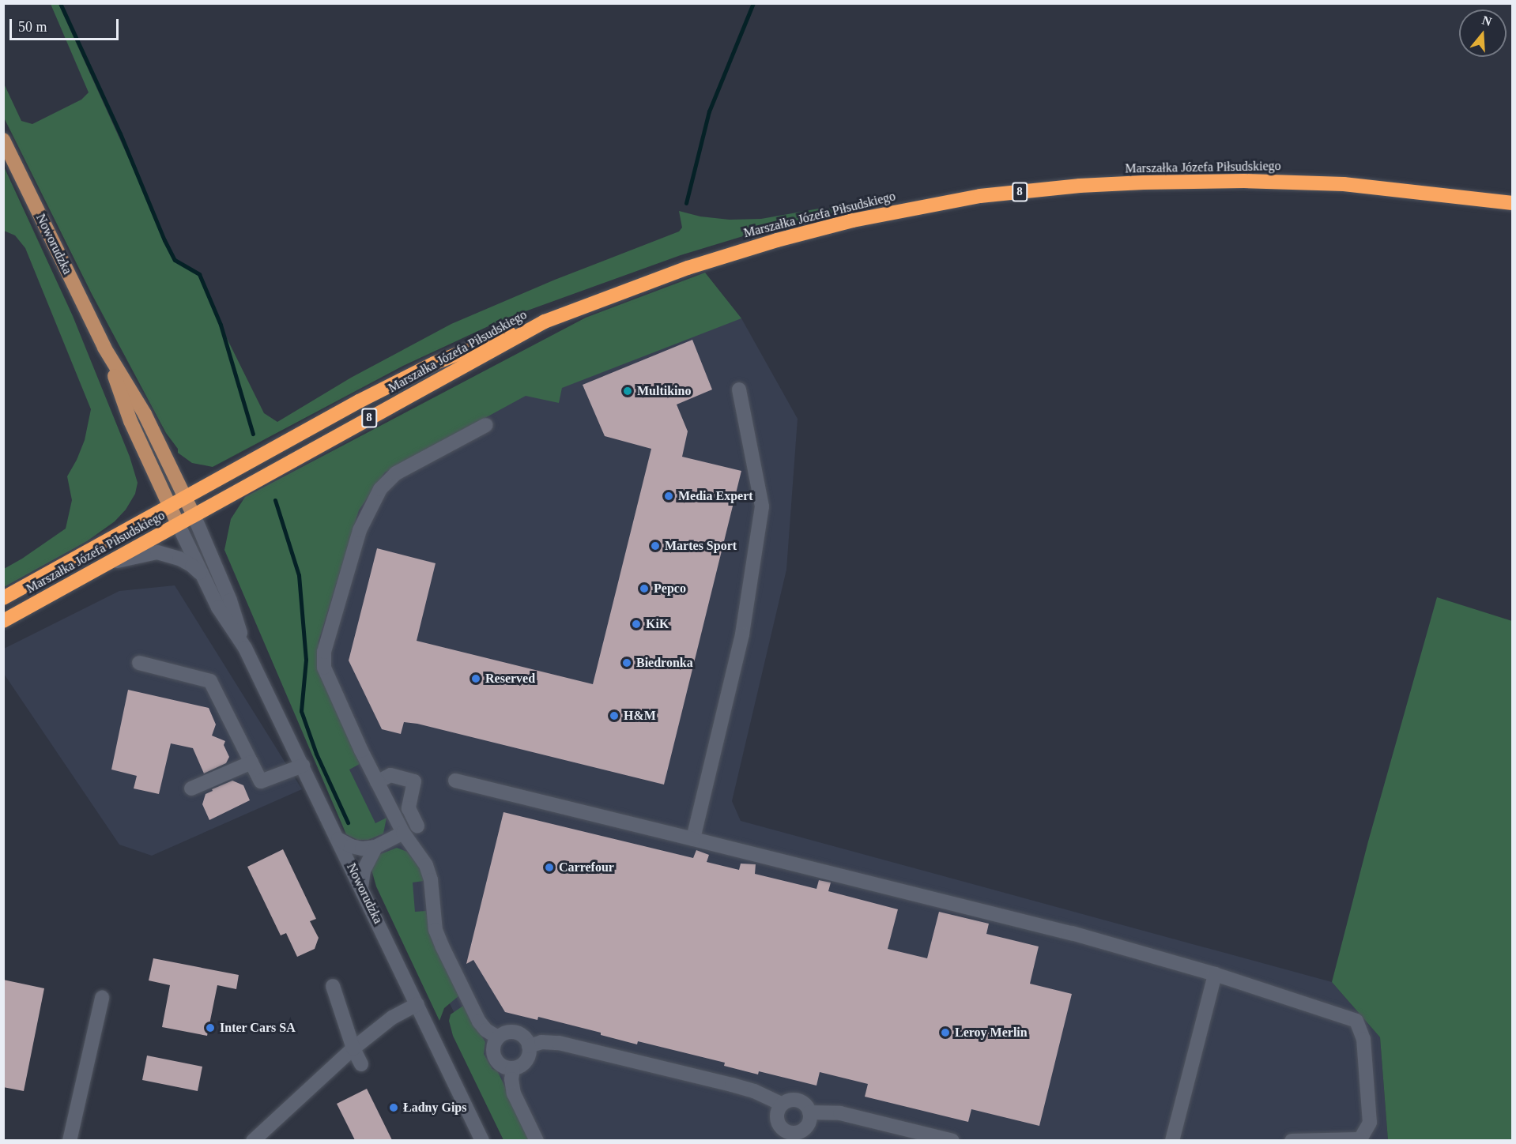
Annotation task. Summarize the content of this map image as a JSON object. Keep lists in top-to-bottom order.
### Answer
{
  "streets": {
    "highway": ["Marszałka Józefa Piłsudskiego", "8"],
    "main road": ["Noworudzka"]
  },
  "crossings": [
    ["Marszałka Józefa Piłsudskiego", "8"],
    ["Marszałka Józefa Piłsudskiego", "Noworudzka"],
    ["8", "Noworudzka"]
  ],
  "places": [
    "Multikino",
    "Media Expert",
    "Martes Sport",
    "Pepco",
    "KiK",
    "Biedronka",
    "Reserved",
    "H&M",
    "Carrefour",
    "Inter Cars SA",
    "Leroy Merlin",
    "Ładny Gips"
  ],
  "scale_bar": "50 m",
  "north": "top"
}
